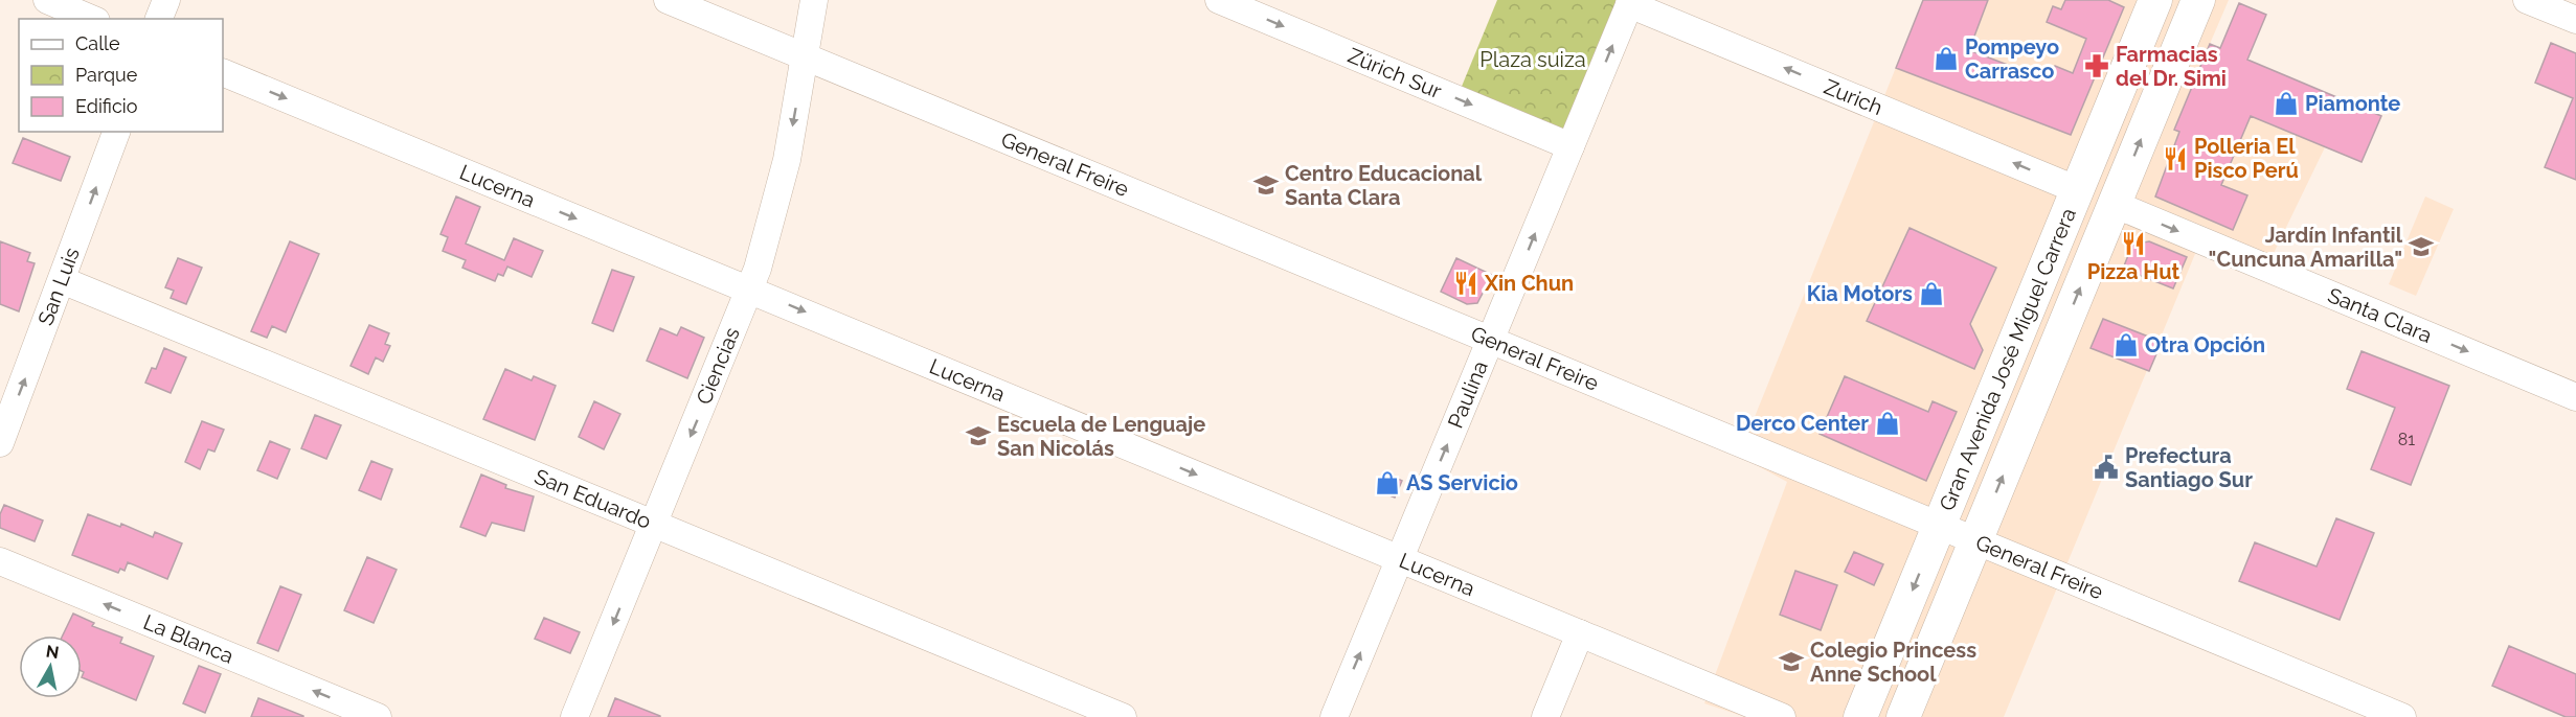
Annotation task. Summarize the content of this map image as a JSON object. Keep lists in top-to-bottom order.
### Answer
{
  "streets": {
    "main road": ["Gran Avenida José Miguel Carrera"],
    "street": [
      "Zürich Sur",
      "Zurich",
      "General Freire",
      "Lucerna",
      "San Luis",
      "Santa Clara",
      "Ciencias",
      "Paulina",
      "San Eduardo",
      "La Blanca"
    ]
  },
  "crossings": [
    ["Zürich Sur", "Paulina"],
    ["Zurich", "Gran Avenida José Miguel Carrera"],
    ["Zurich", "Paulina"],
    ["General Freire", "Gran Avenida José Miguel Carrera"],
    ["General Freire", "Ciencias"],
    ["General Freire", "Paulina"],
    ["Lucerna", "Ciencias"],
    ["Lucerna", "Paulina"],
    ["San Luis", "San Eduardo"],
    ["Santa Clara", "Gran Avenida José Miguel Carrera"],
    ["Ciencias", "San Eduardo"]
  ],
  "one_way": [
    "Zürich Sur",
    "Zurich",
    "Lucerna",
    "San Luis",
    "Santa Clara",
    "Ciencias",
    "Paulina",
    "La Blanca"
  ],
  "parks": ["Plaza suiza"],
  "places": {
    "shop": [
      "Pompeyo Carrasco",
      "Piamonte",
      "Kia Motors",
      "Otra Opción",
      "Derco Center",
      "AS Servicio"
    ],
    "pharmacy": ["Farmacias del Dr. Simi"],
    "restaurant": ["Polleria El Pisco Perú", "Pizza Hut", "Xin Chun"],
    "school or university": [
      "Centro Educacional Santa Clara",
      "Jardín Infantil \"Cuncuna Amarilla\"",
      "Escuela de Lenguaje San Nicolás",
      "Colegio Princess Anne School"
    ],
    "public building": ["Prefectura Santiago Sur"]
  },
  "house_numbers": ["81"],
  "legend": ["Calle", "Parque", "Edificio"],
  "north": "top"
}
